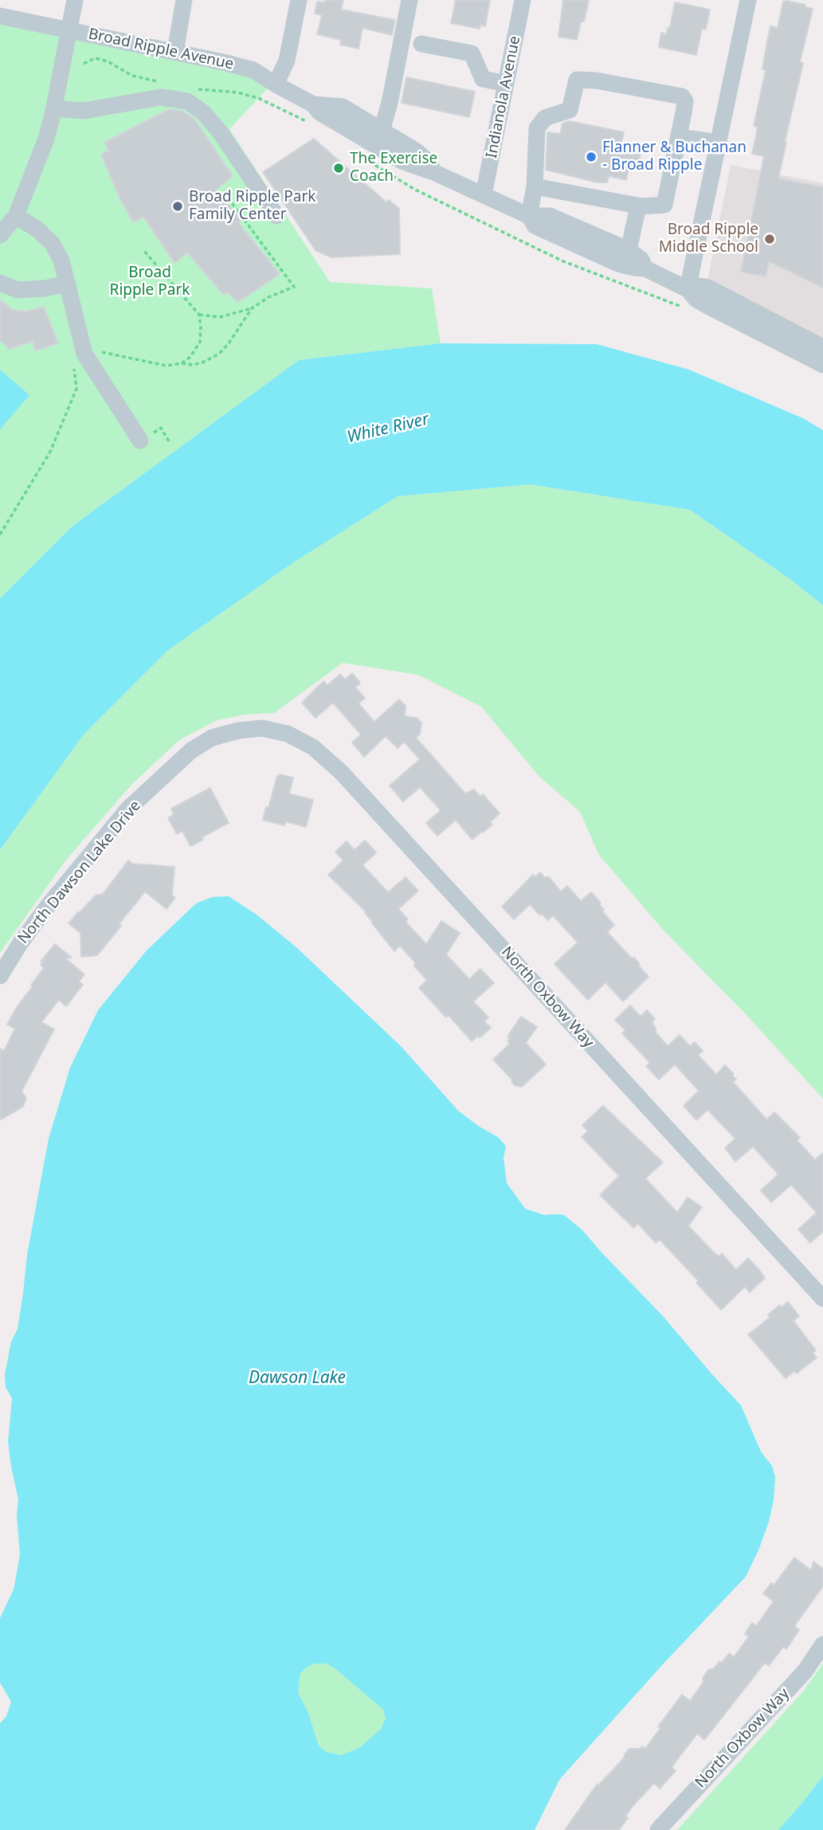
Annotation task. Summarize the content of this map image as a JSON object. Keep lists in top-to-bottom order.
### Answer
{
  "streets": {
    "street": [
      "Broad Ripple Avenue",
      "Indianola Avenue",
      "North Dawson Lake Drive",
      "North Oxbow Way"
    ]
  },
  "crossings": [
    ["Broad Ripple Avenue", "Indianola Avenue"],
    ["North Dawson Lake Drive", "North Oxbow Way"]
  ],
  "water": ["White River", "Dawson Lake"],
  "parks": ["Broad Ripple Park"],
  "places": [
    "Flanner & Buchanan - Broad Ripple",
    "The Exercise Coach",
    "Broad Ripple Park Family Center",
    "Broad Ripple Middle School"
  ]
}
